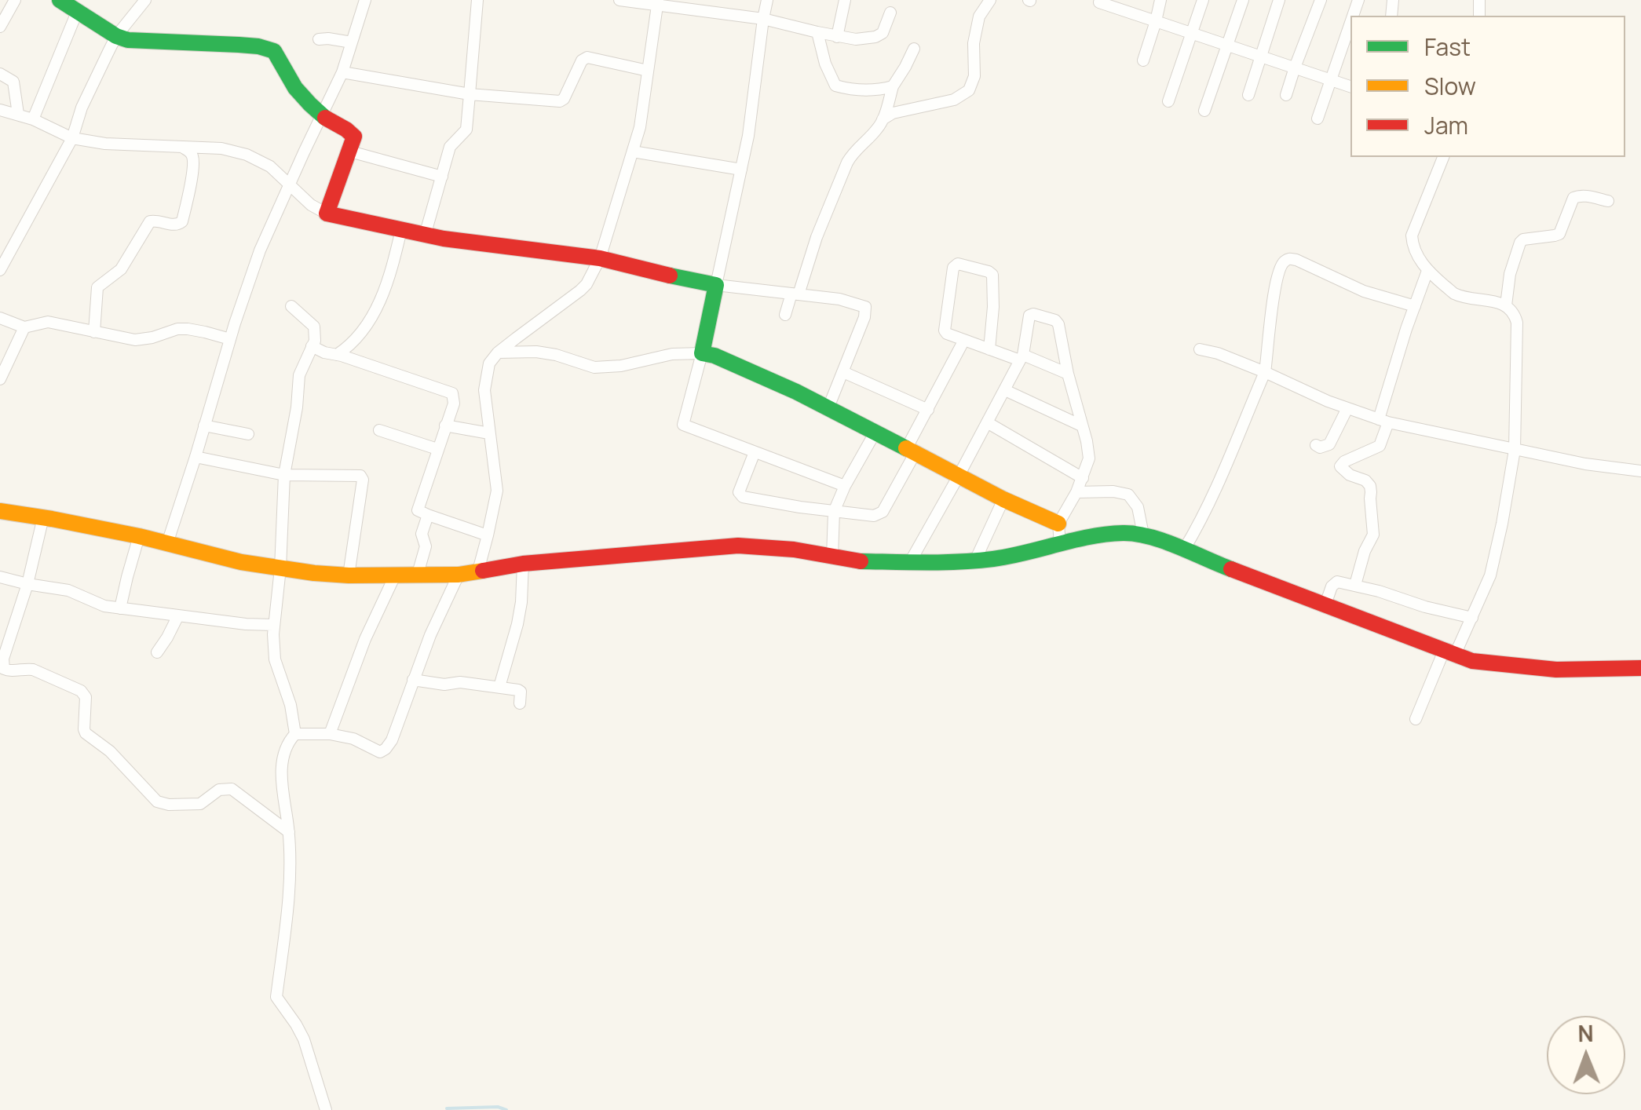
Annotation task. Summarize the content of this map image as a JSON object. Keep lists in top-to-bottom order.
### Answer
{
  "legend": ["Fast", "Slow", "Jam"],
  "north": "top"
}
